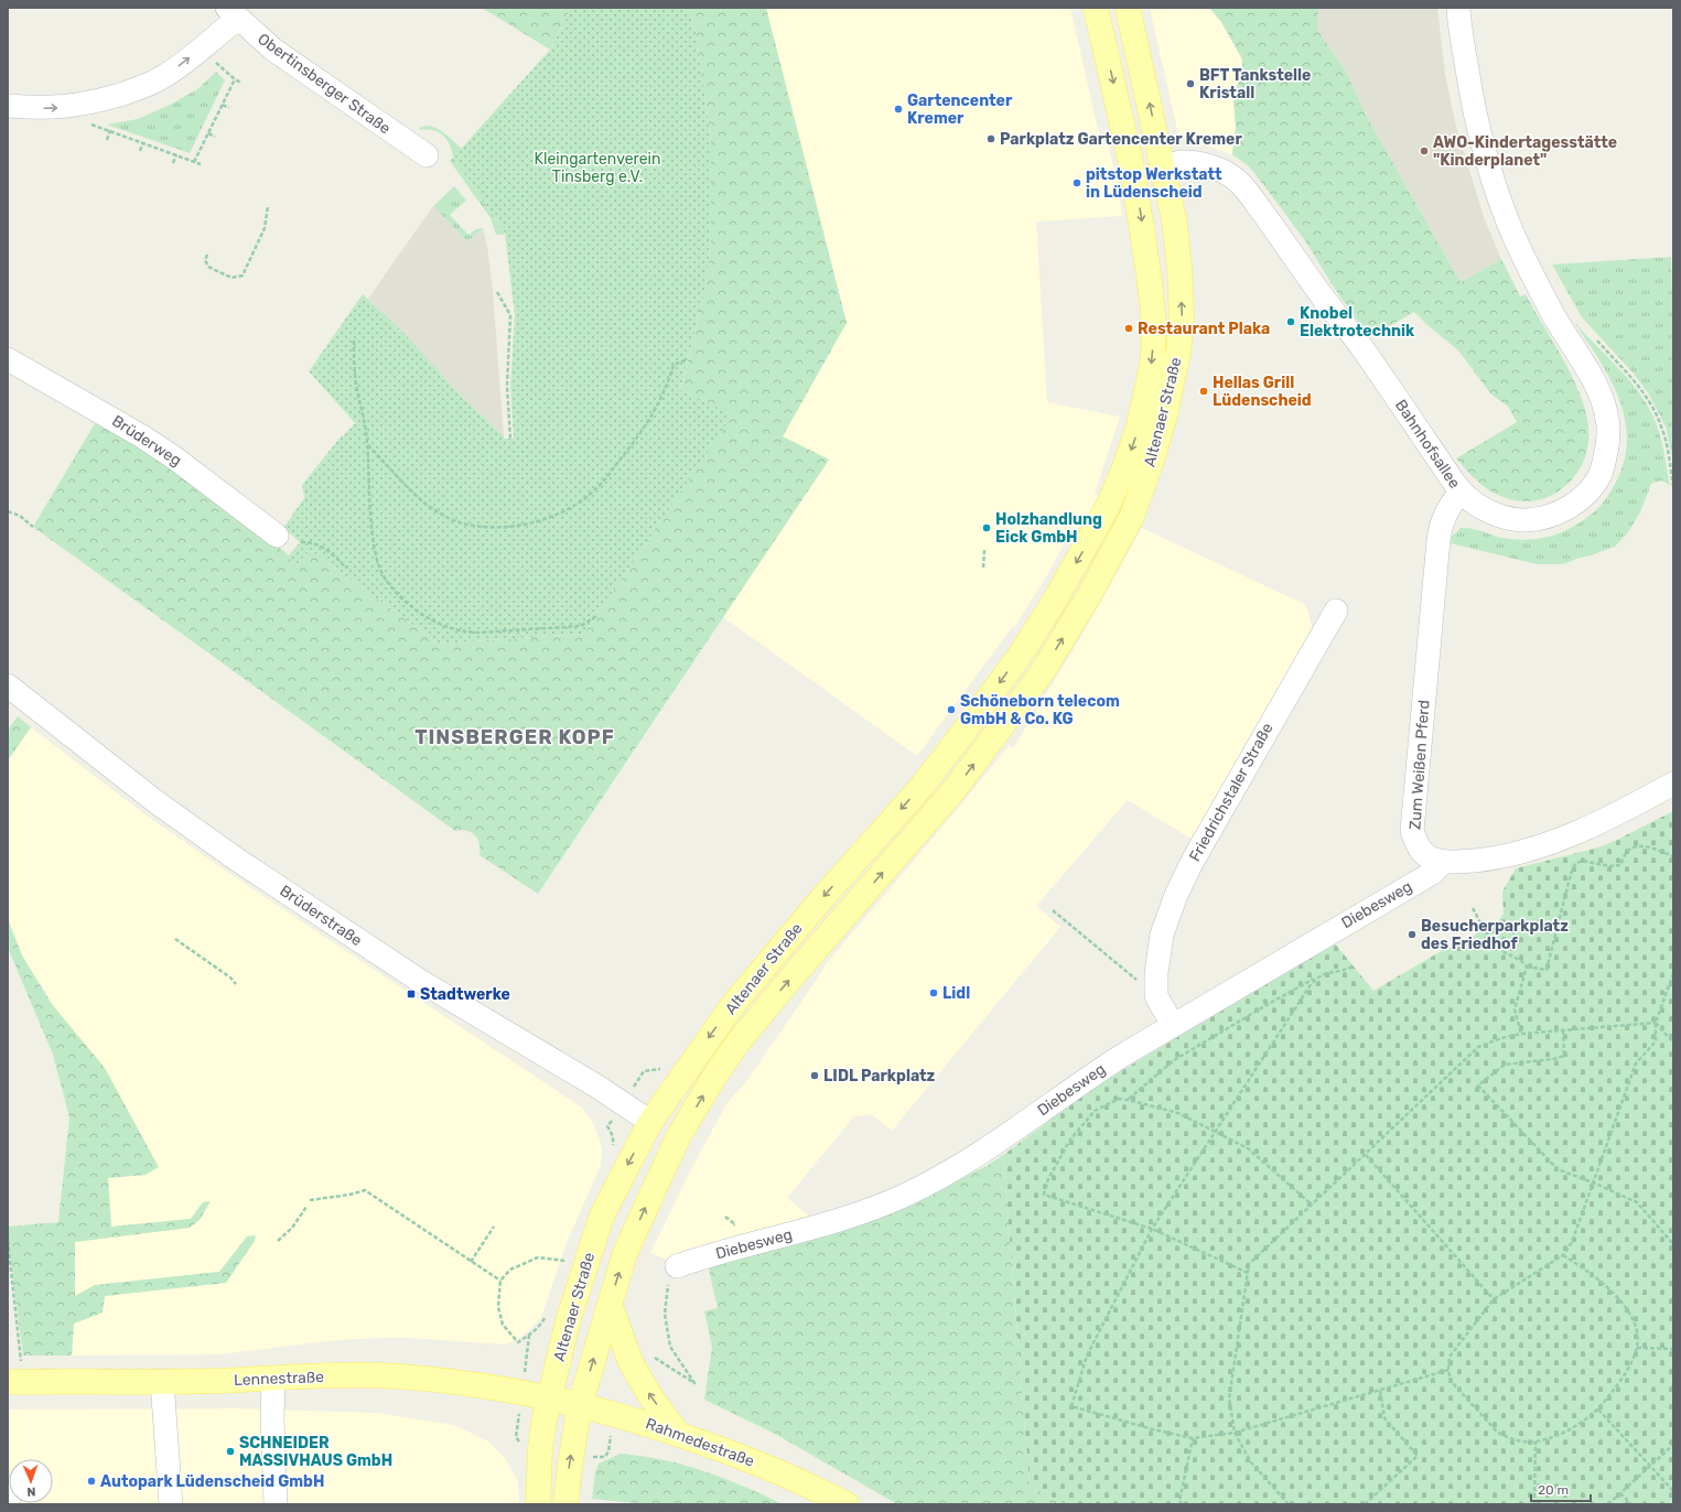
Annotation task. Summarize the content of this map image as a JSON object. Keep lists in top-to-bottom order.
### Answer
{
  "streets": {
    "main road": ["Altenaer Straße", "Lennestraße", "Rahmedestraße"],
    "street": [
      "Obertinsberger Straße",
      "Brüderweg",
      "Bahnhofsallee",
      "Zum Weißen Pferd",
      "Friedrichstaler Straße",
      "Diebesweg",
      "Brüderstraße"
    ]
  },
  "crossings": [
    ["Altenaer Straße", "Bahnhofsallee"],
    ["Altenaer Straße", "Brüderstraße"],
    ["Altenaer Straße", "Lennestraße"],
    ["Altenaer Straße", "Rahmedestraße"],
    ["Bahnhofsallee", "Zum Weißen Pferd"],
    ["Zum Weißen Pferd", "Diebesweg"],
    ["Friedrichstaler Straße", "Diebesweg"],
    ["Lennestraße", "Rahmedestraße"]
  ],
  "districts": ["TINSBERGER KOPF"],
  "parks": ["Kleingartenverein Tinsberg e.V."],
  "places": {
    "other": [
      "BFT Tankstelle Kristall",
      "Gartencenter Kremer",
      "Parkplatz Gartencenter Kremer",
      "AWO-Kindertagesstätte \"Kinderplanet\"",
      "pitstop Werkstatt in Lüdenscheid",
      "Knobel Elektrotechnik",
      "Restaurant Plaka",
      "Hellas Grill Lüdenscheid",
      "Holzhandlung Eick GmbH",
      "Schöneborn telecom GmbH & Co. KG",
      "Besucherparkplatz des Friedhof",
      "Lidl",
      "LIDL Parkplatz",
      "SCHNEIDER MASSIVHAUS GmbH",
      "Autopark Lüdenscheid GmbH"
    ],
    "transit": ["Stadtwerke"]
  },
  "scale_bar": "20 m",
  "north": "bottom"
}
